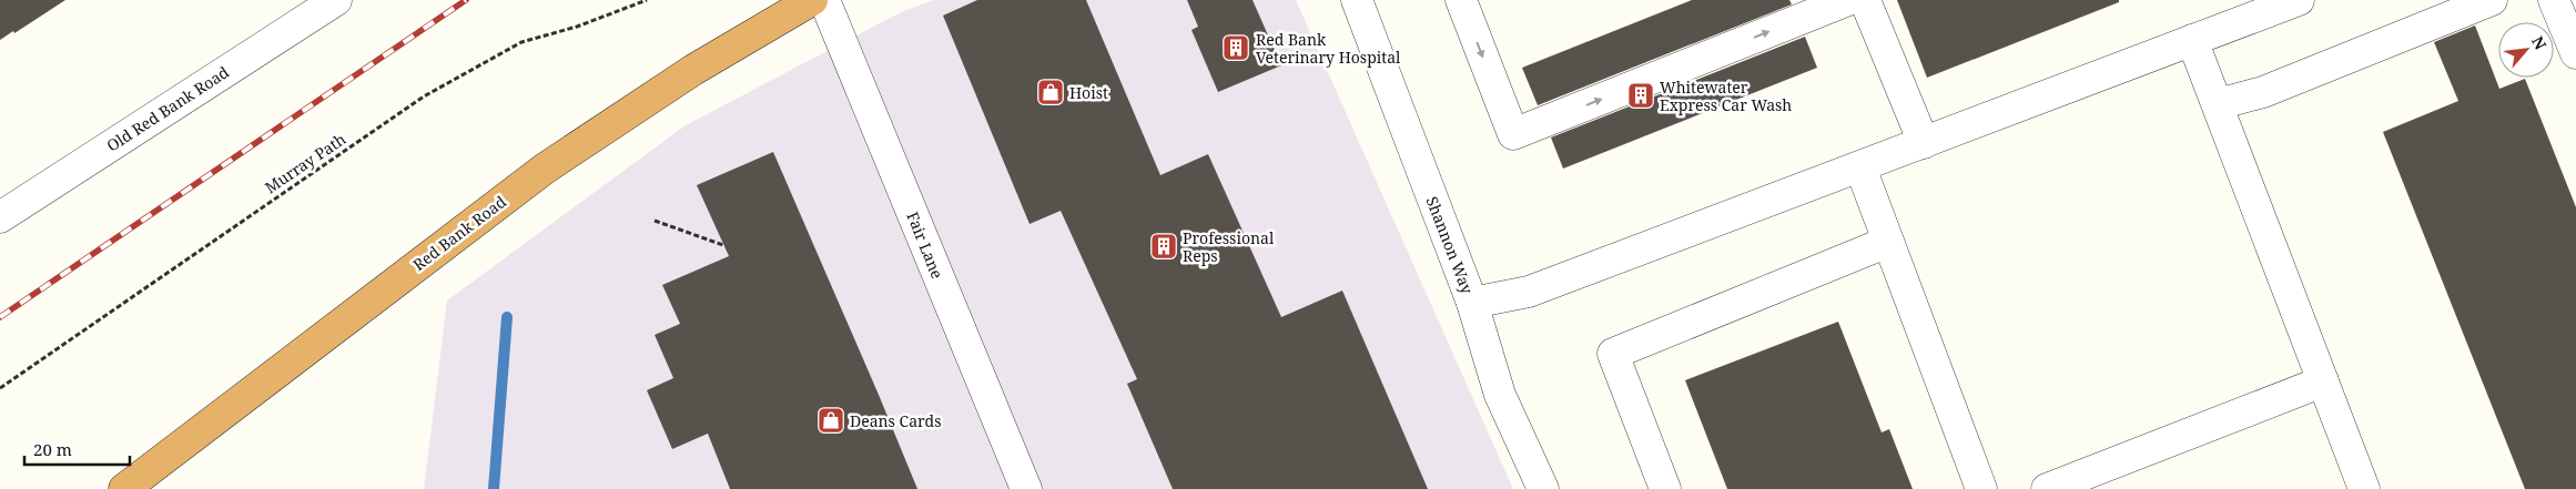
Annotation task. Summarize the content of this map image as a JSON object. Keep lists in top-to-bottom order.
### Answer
{
  "streets": {
    "highway": ["Red Bank Road"],
    "street": ["Old Red Bank Road", "Fair Lane", "Shannon Way"],
    "path": ["Murray Path"]
  },
  "places": {
    "building": ["Red Bank Veterinary Hospital", "Whitewater Express Car Wash", "Professional Reps"],
    "shop": ["Hoist", "Deans Cards"]
  },
  "scale_bar": "20 m",
  "north": "top right"
}
